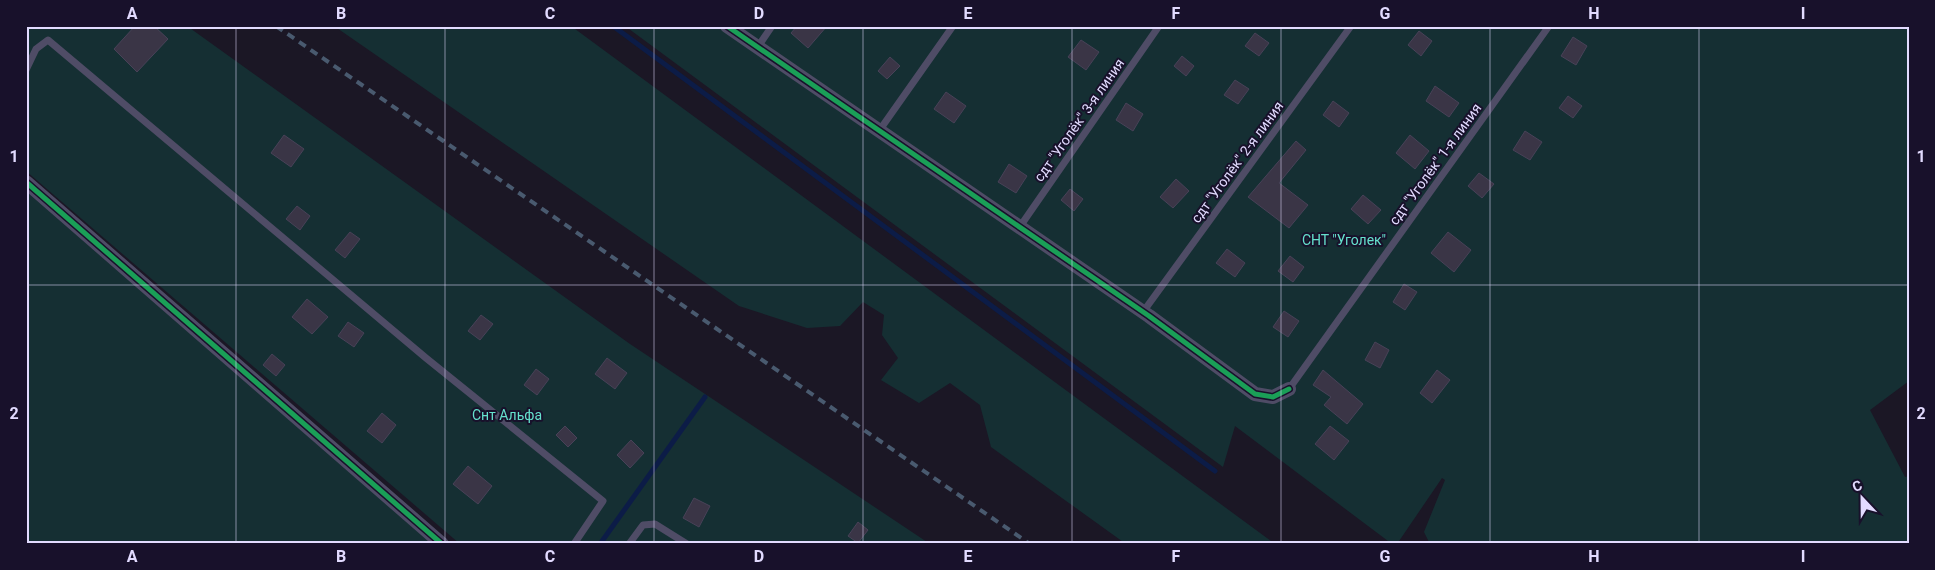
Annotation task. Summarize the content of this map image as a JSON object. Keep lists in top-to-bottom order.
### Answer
{
  "streets": {
    "lane": ["сдт \"Уголёк\" 3-я линия", "сдт \"Уголёк\" 2-я линия", "сдт \"Уголёк\" 1-я линия"]
  },
  "parks": ["СНТ \"Уголек\"", "Снт Альфа"],
  "north": "top",
  "grid": {
    "columns": [
      "A",
      "B",
      "C",
      "D",
      "E",
      "F",
      "G",
      "H",
      "I"
    ],
    "rows": ["1", "2"]
  }
}
